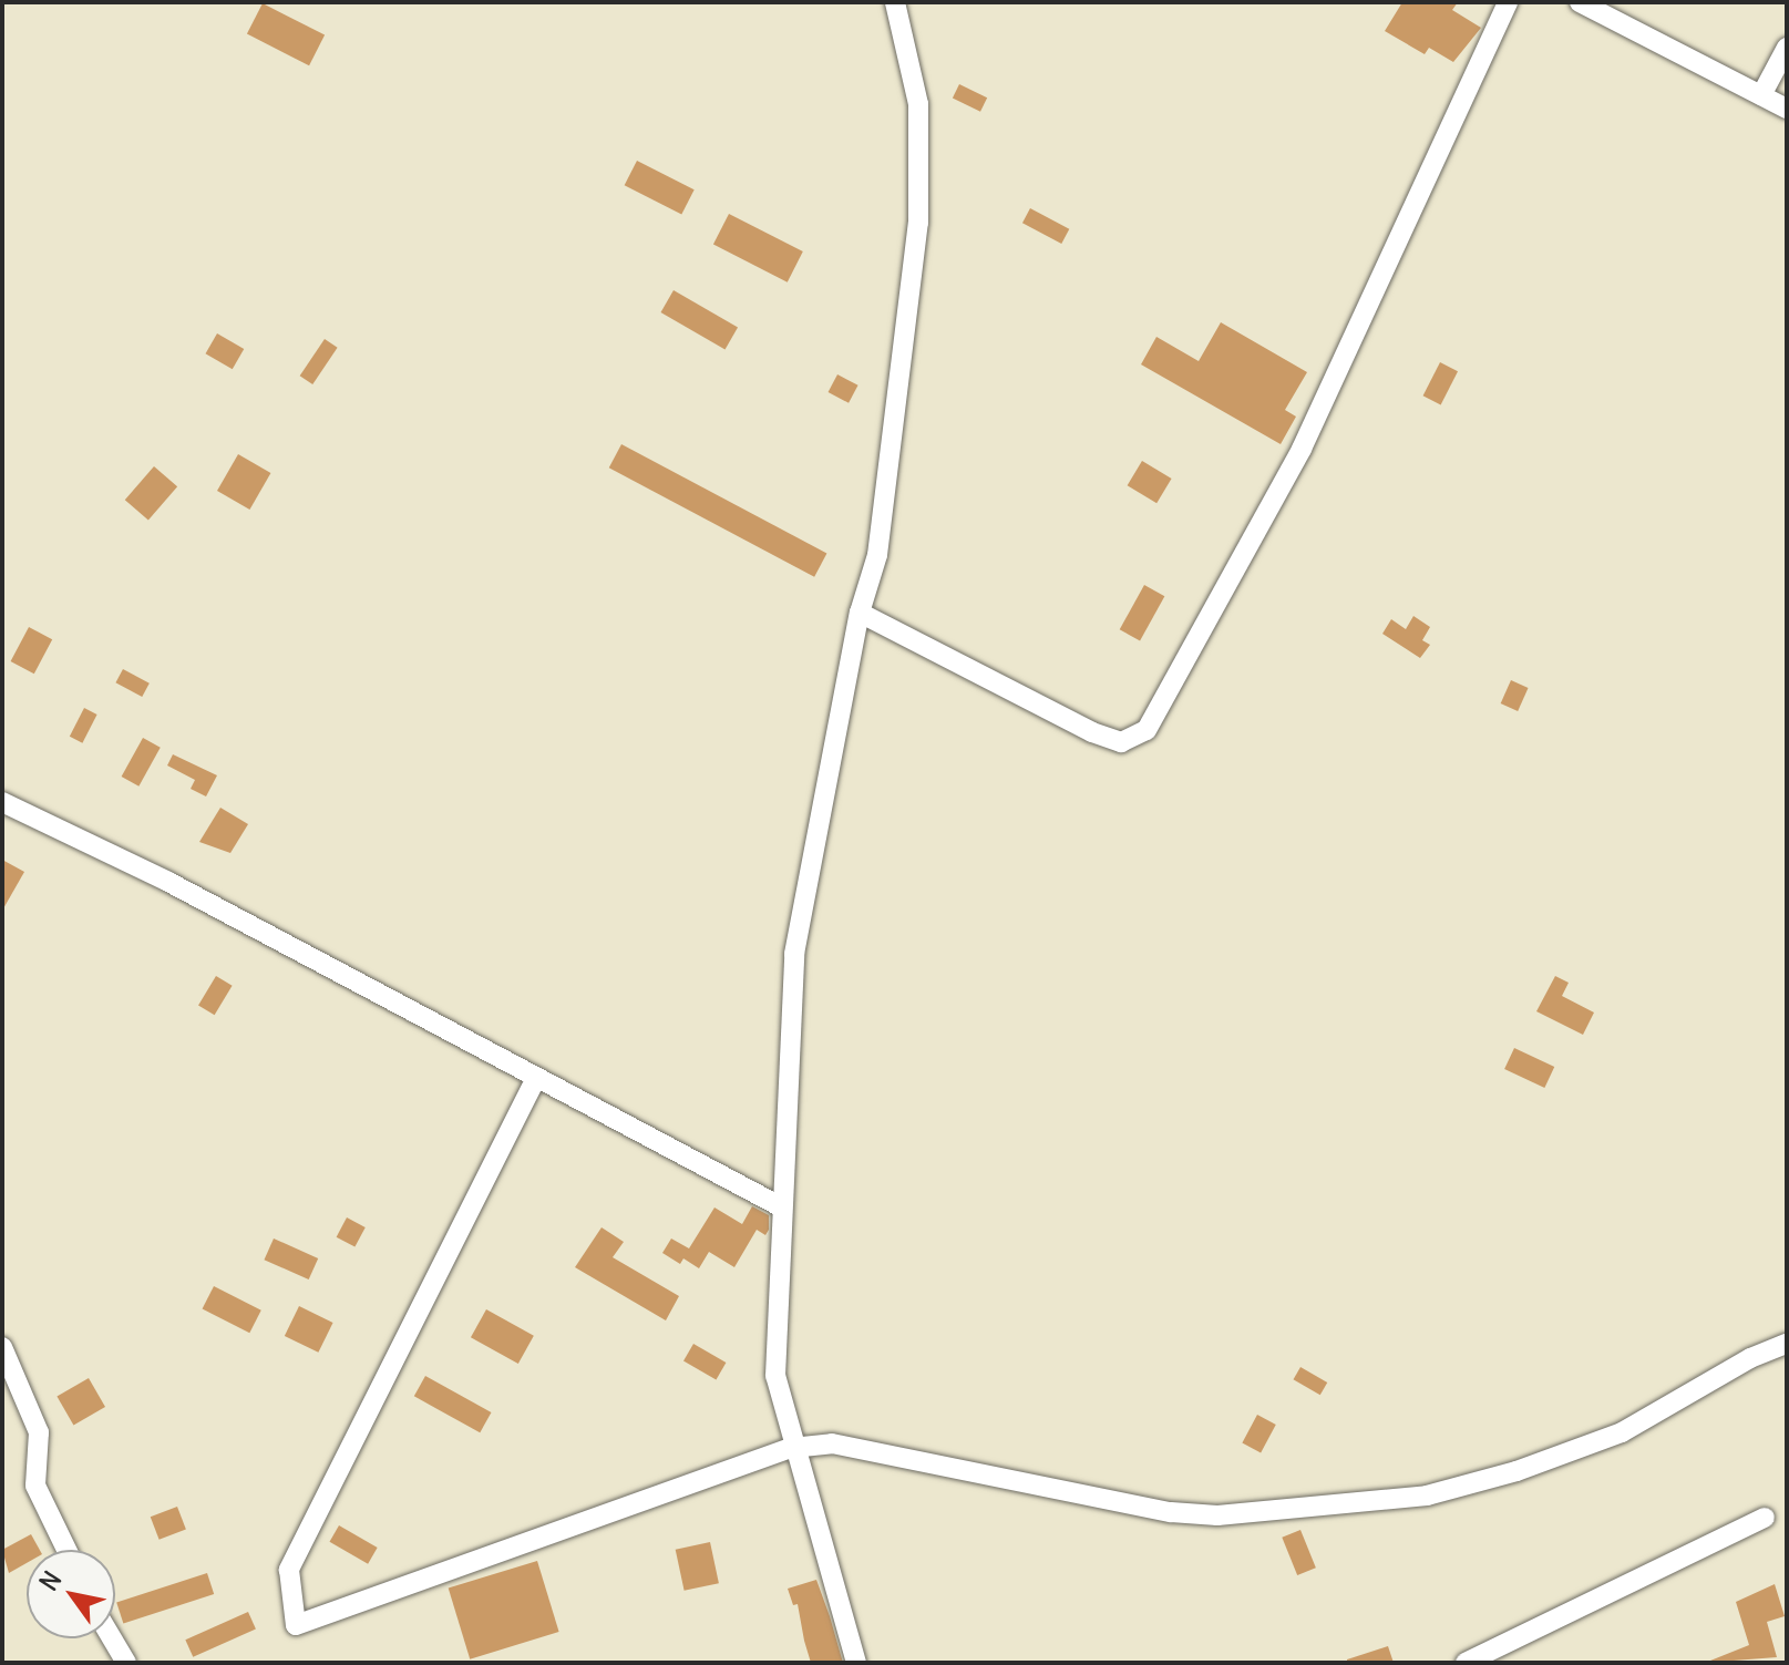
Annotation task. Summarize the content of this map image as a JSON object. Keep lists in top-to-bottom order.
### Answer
{
  "north": "top left"
}
